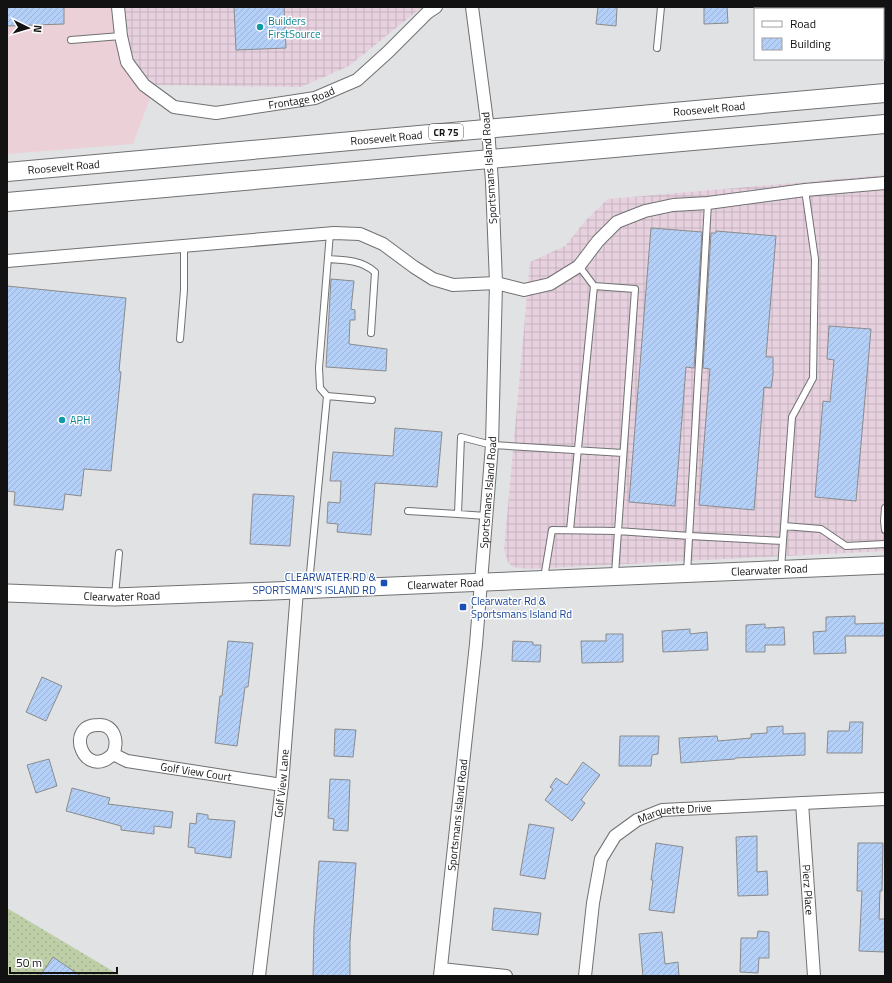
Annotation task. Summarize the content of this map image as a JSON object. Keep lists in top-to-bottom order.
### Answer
{
  "streets": {
    "main road": ["Roosevelt Road", "CR 75"],
    "street": [
      "Frontage Road",
      "Sportsmans Island Road",
      "Clearwater Road",
      "Golf View Court",
      "Golf View Lane",
      "Marquette Drive",
      "Pierz Place"
    ]
  },
  "crossings": [
    ["Roosevelt Road", "Sportsmans Island Road"],
    ["Sportsmans Island Road", "Clearwater Road"],
    ["Clearwater Road", "Golf View Lane"],
    ["Golf View Court", "Golf View Lane"],
    ["Marquette Drive", "Pierz Place"]
  ],
  "places": {
    "other": ["Builders FirstSource", "APH"],
    "transit": ["CLEARWATER RD & SPORTSMAN'S ISLAND RD", "Clearwater Rd & Sportsmans Island Rd"]
  },
  "legend": ["Road", "Building"],
  "scale_bar": "50 m",
  "north": "right"
}
